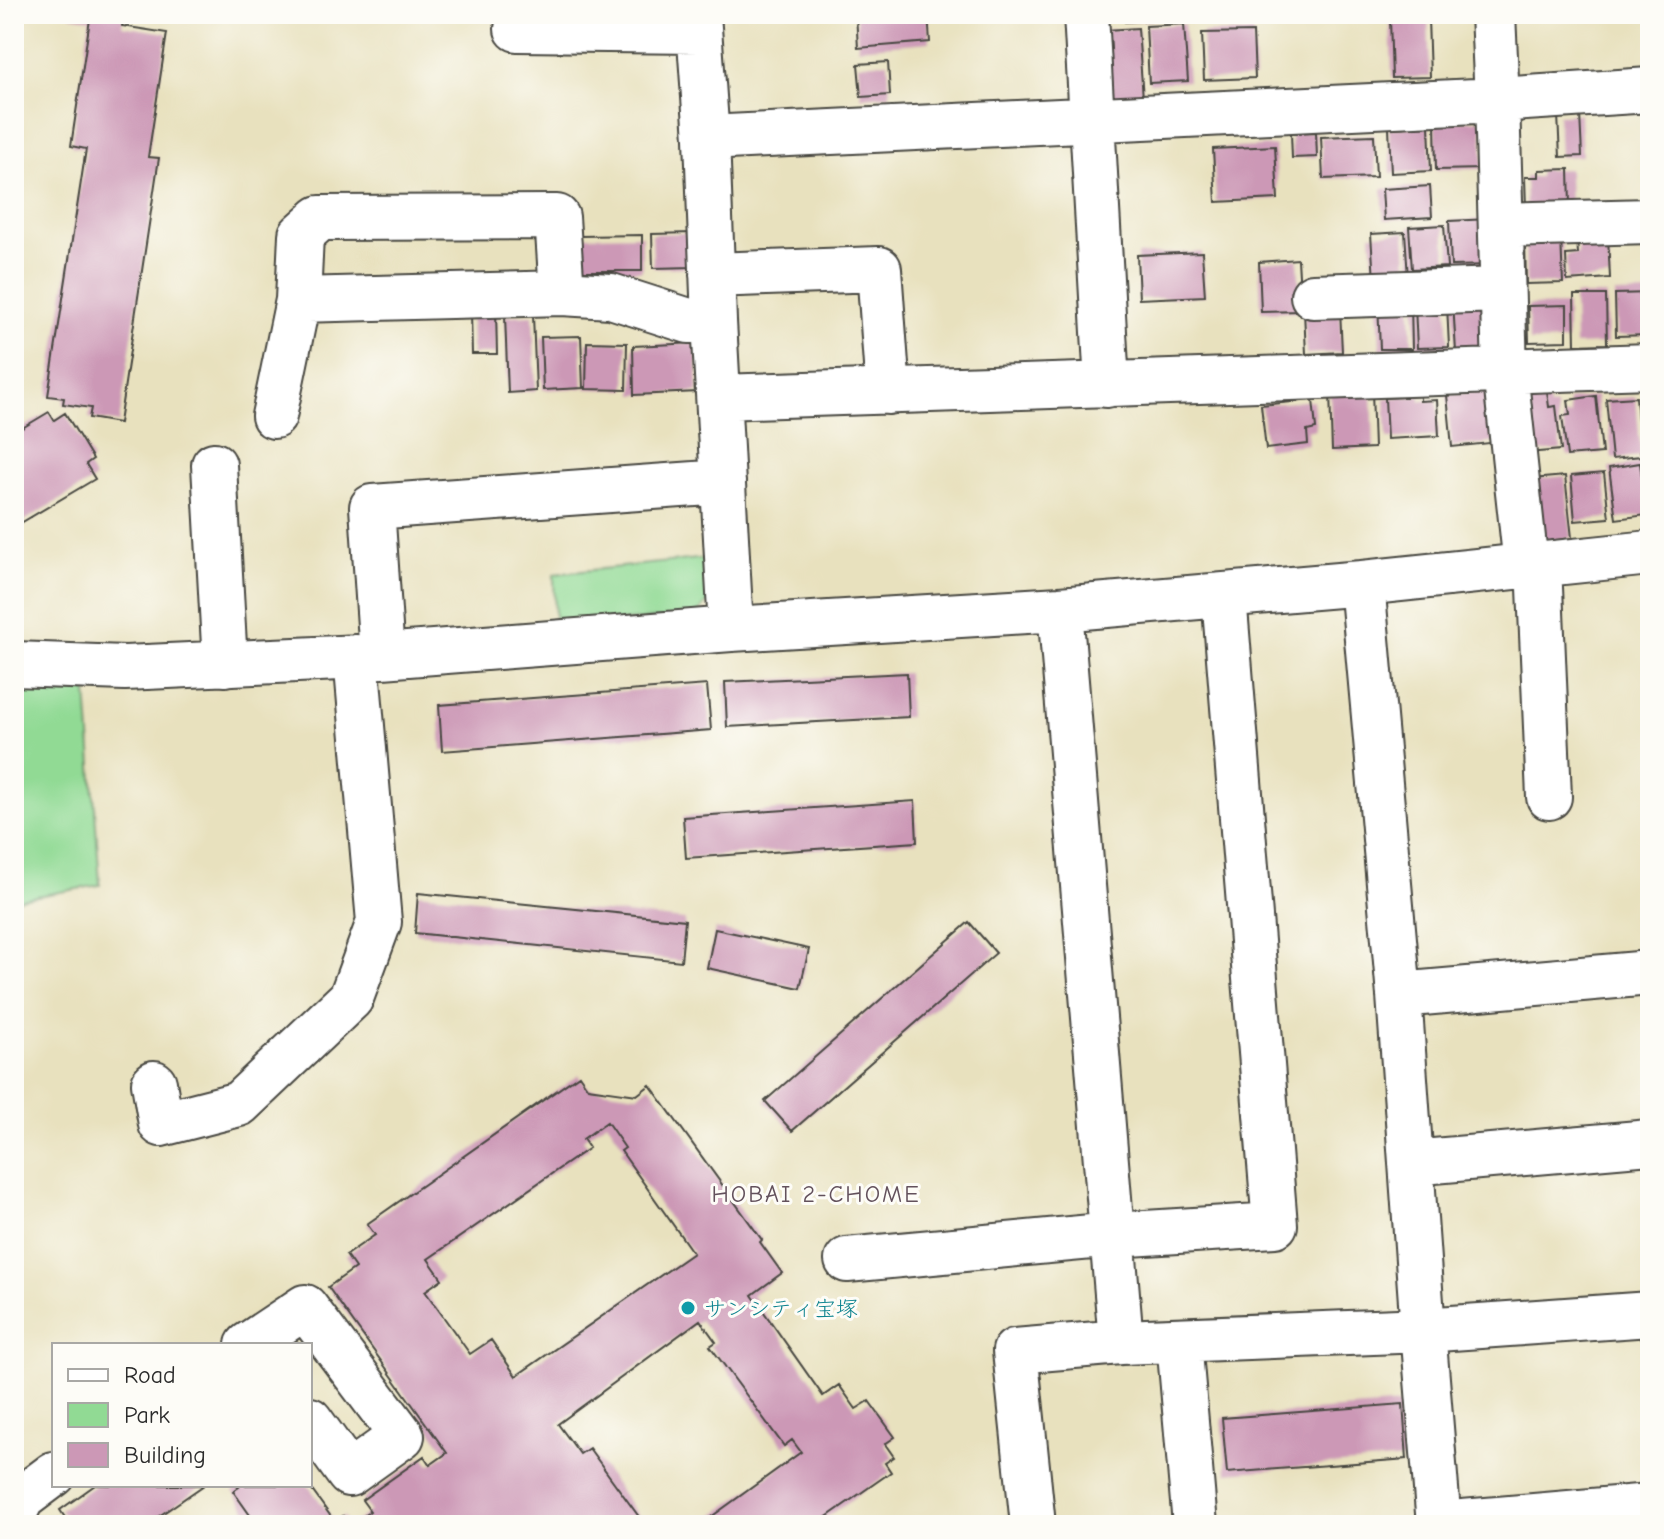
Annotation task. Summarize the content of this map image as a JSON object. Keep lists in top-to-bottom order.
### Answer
{
  "districts": ["HOBAI 2-CHOME"],
  "places": ["サンシティ宝塚"],
  "legend": ["Road", "Park", "Building"]
}
